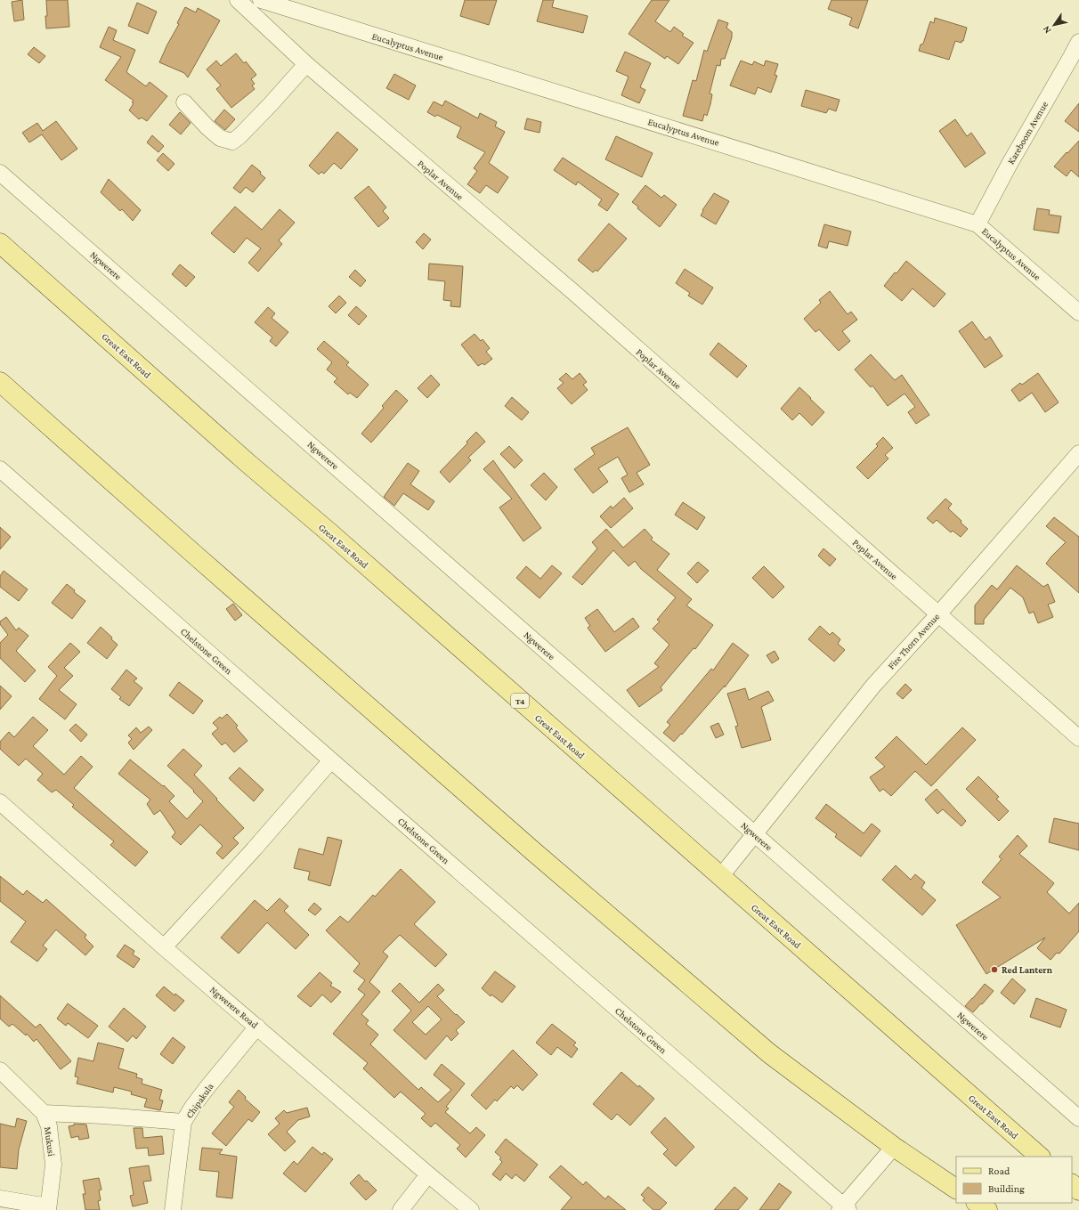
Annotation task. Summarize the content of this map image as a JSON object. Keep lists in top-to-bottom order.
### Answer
{
  "streets": {
    "main road": ["Great East Road", "T4"],
    "street": [
      "Eucalyptus Avenue",
      "Kareboom Avenue",
      "Poplar Avenue",
      "Ngwerere",
      "Fire Thorn Avenue",
      "Chelstone Green",
      "Ngwerere Road",
      "Chipakula",
      "Mukusi"
    ]
  },
  "crossings": [
    ["Eucalyptus Avenue", "Kareboom Avenue"],
    ["Poplar Avenue", "Fire Thorn Avenue"],
    ["Ngwerere", "Fire Thorn Avenue"],
    ["Great East Road", "Fire Thorn Avenue"],
    ["Ngwerere Road", "Chipakula"]
  ],
  "places": ["Red Lantern"],
  "legend": ["Road", "Building"],
  "north": "bottom left"
}
